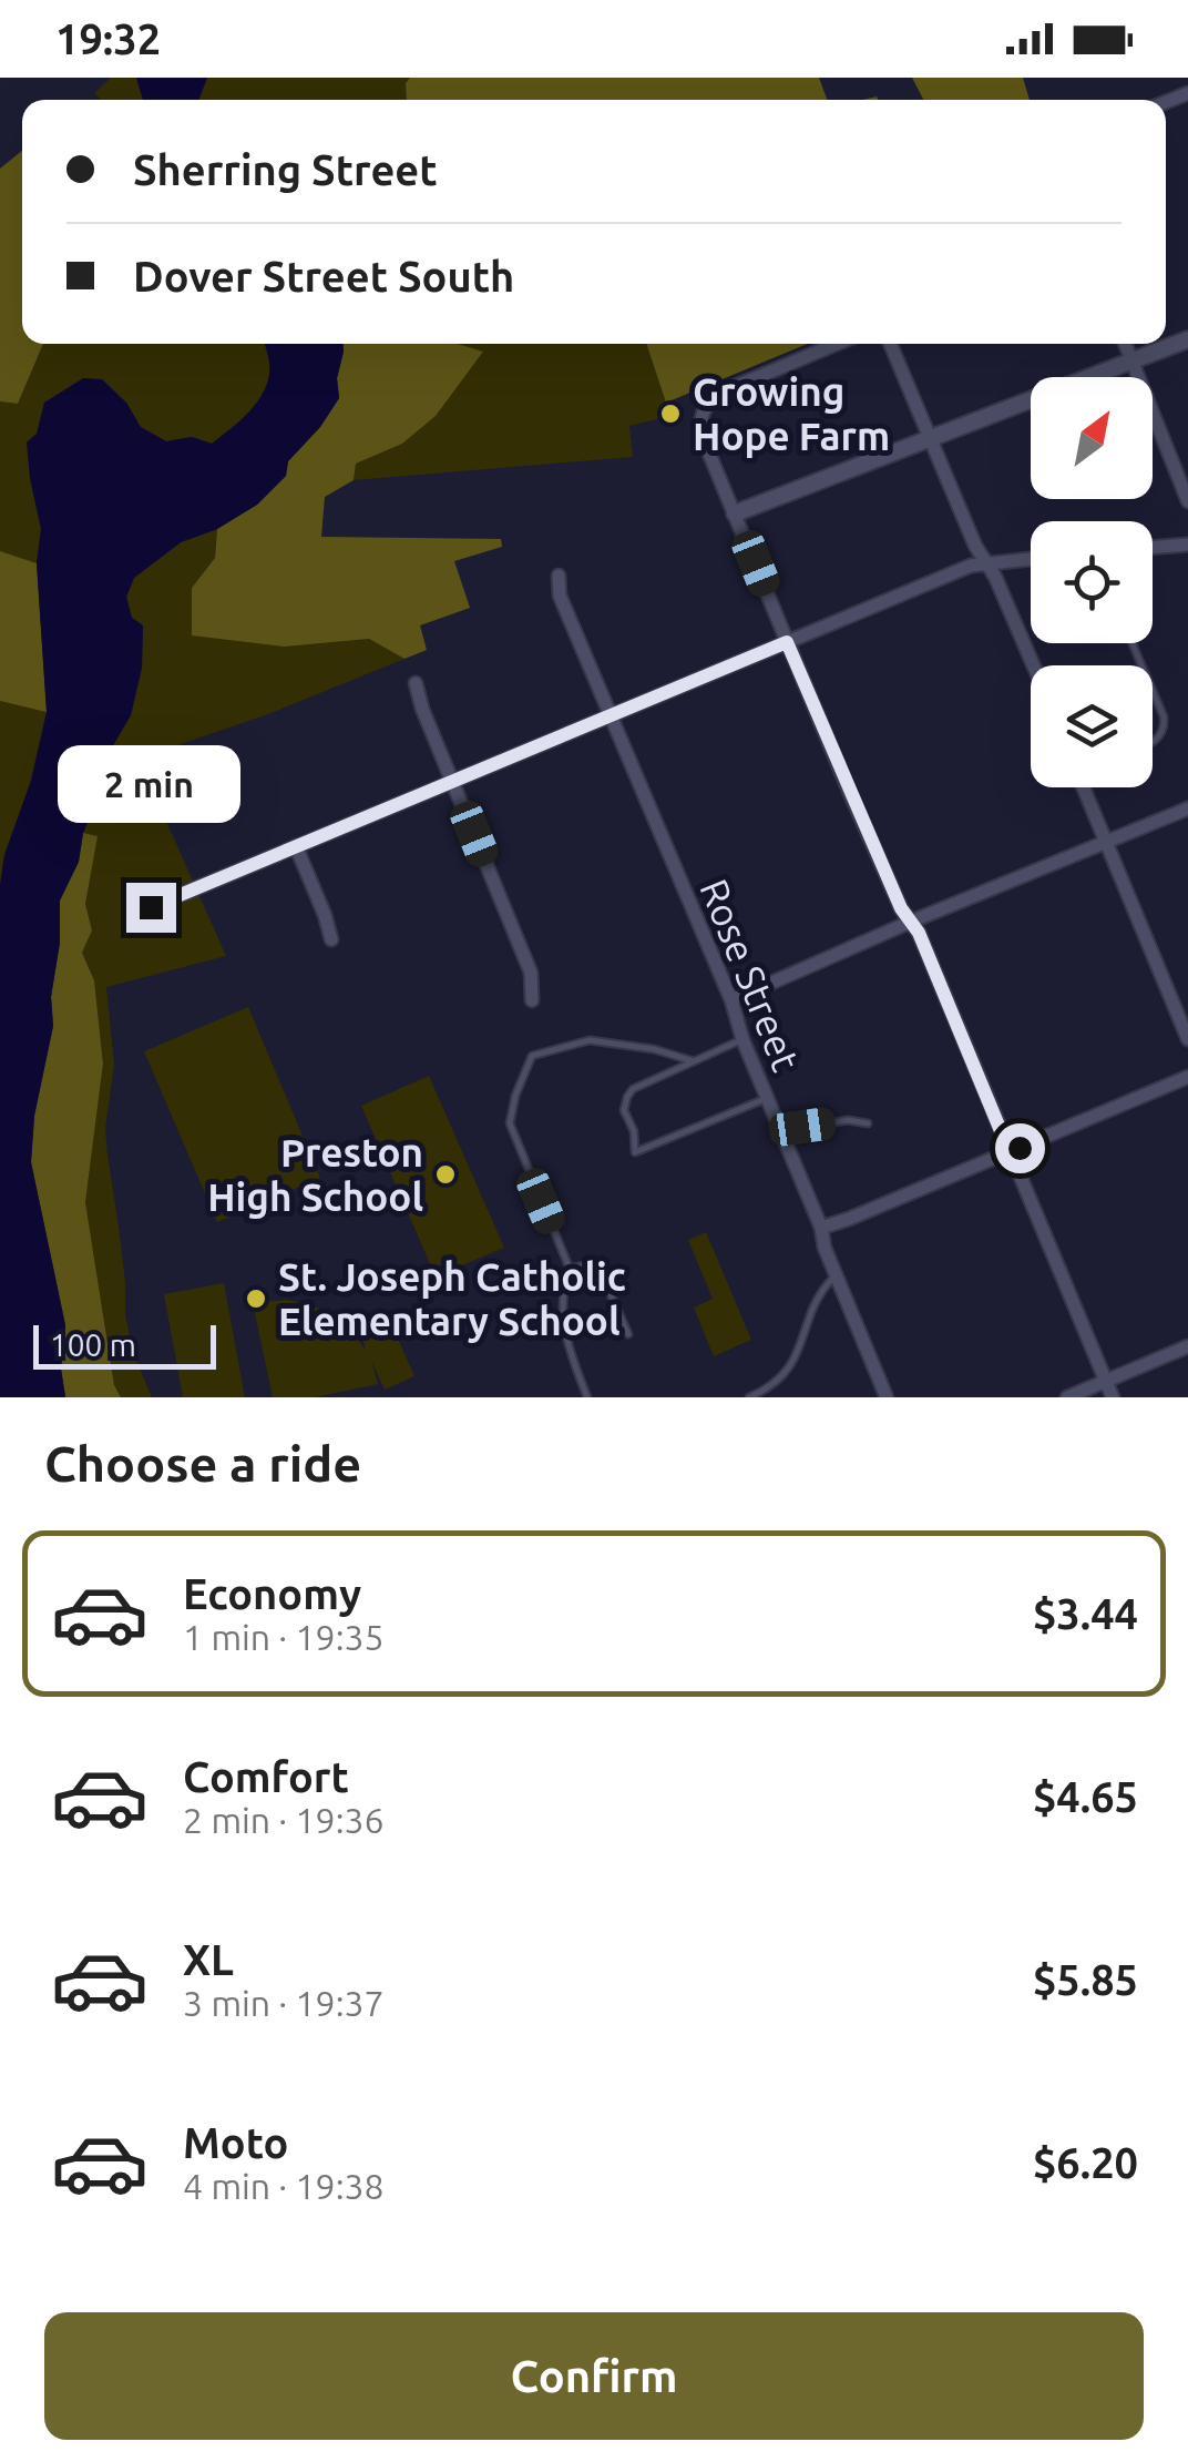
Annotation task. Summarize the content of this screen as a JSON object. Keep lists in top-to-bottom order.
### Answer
{
  "streets": {
    "street": ["Rose Street"]
  },
  "places": ["Growing Hope Farm", "Preston High School", "St. Joseph Catholic Elementary School"],
  "scale_bar": "100 m",
  "north": "top right",
  "page": {
    "status": "19:32",
    "banner": ["Sherring Street", "Dover Street South"],
    "bubble": "2 min",
    "scale": "100 m",
    "heading": "Choose a ride",
    "list": [
      {
        "name": "Economy",
        "note": "1 min · 19:35",
        "value": "$3.44"
      },
      {
        "name": "Comfort",
        "note": "2 min · 19:36",
        "value": "$4.65"
      },
      {
        "name": "XL",
        "note": "3 min · 19:37",
        "value": "$5.85"
      },
      {
        "name": "Moto",
        "note": "4 min · 19:38",
        "value": "$6.20"
      }
    ],
    "buttons": "Confirm"
  }
}
